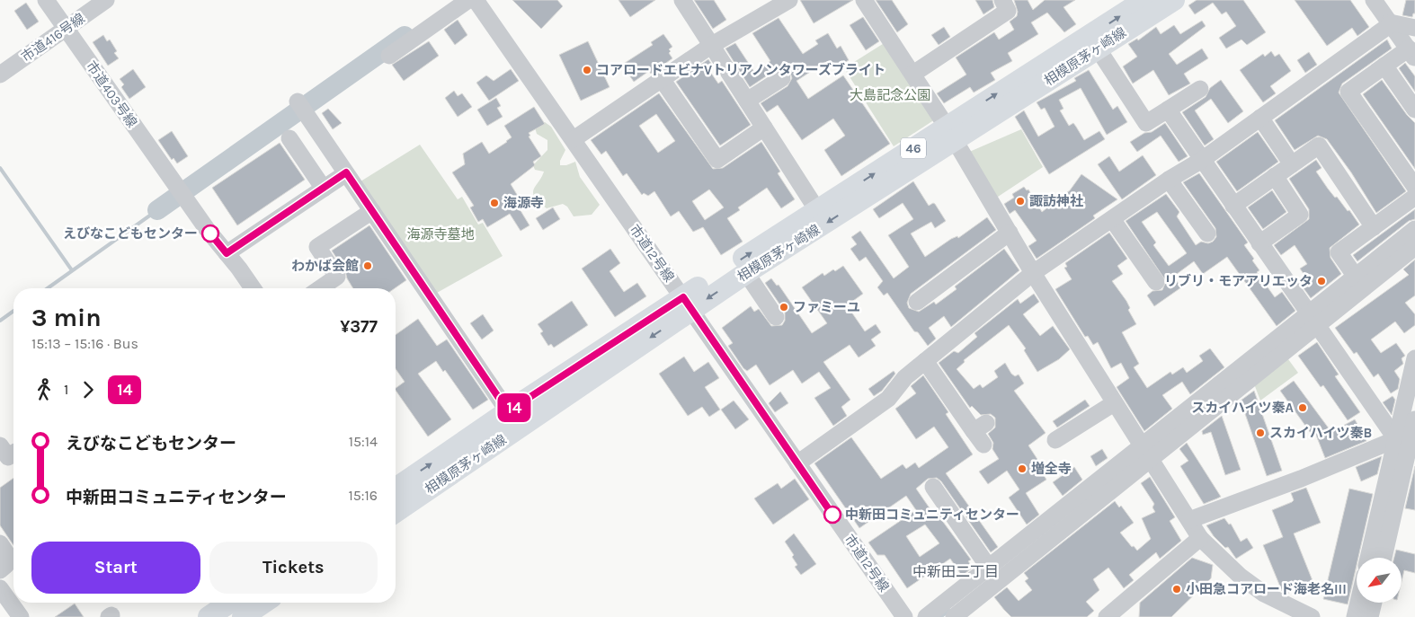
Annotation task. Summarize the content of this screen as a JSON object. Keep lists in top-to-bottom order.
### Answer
{
  "streets": {
    "main road": ["相模原茅ヶ崎線", "46"],
    "street": ["市道416号線", "市道403号線", "市道12号線"]
  },
  "crossings": [
    ["市道416号線", "市道403号線"],
    ["相模原茅ヶ崎線", "市道12号線"]
  ],
  "districts": ["中新田二丁目"],
  "parks": ["大島記念公園", "海源寺墓地"],
  "places": [
    "コアロードエビナVトリアノンタワーズブライト",
    "諏訪神社",
    "海源寺",
    "えびなこどもセンター",
    "わかば会館",
    "リブリ・モアアリエッタ",
    "ファミーユ",
    "スカイハイツ秦A",
    "スカイハイツ秦B",
    "増全寺",
    "中新田コミュニティセンター",
    "小田急コアロード海老名III"
  ],
  "lines": ["bus line 14"],
  "north": "bottom left",
  "page": {
    "on_map": "14",
    "heading": ["3 min", "15:13 – 15:16 · Bus", "¥377"],
    "legs": ["1", "14"],
    "list": [
      {
        "name": "えびなこどもセンター",
        "value": "15:14"
      },
      {
        "name": "中新田コミュニティセンター",
        "value": "15:16"
      }
    ],
    "buttons": ["Start", "Tickets"]
  }
}
